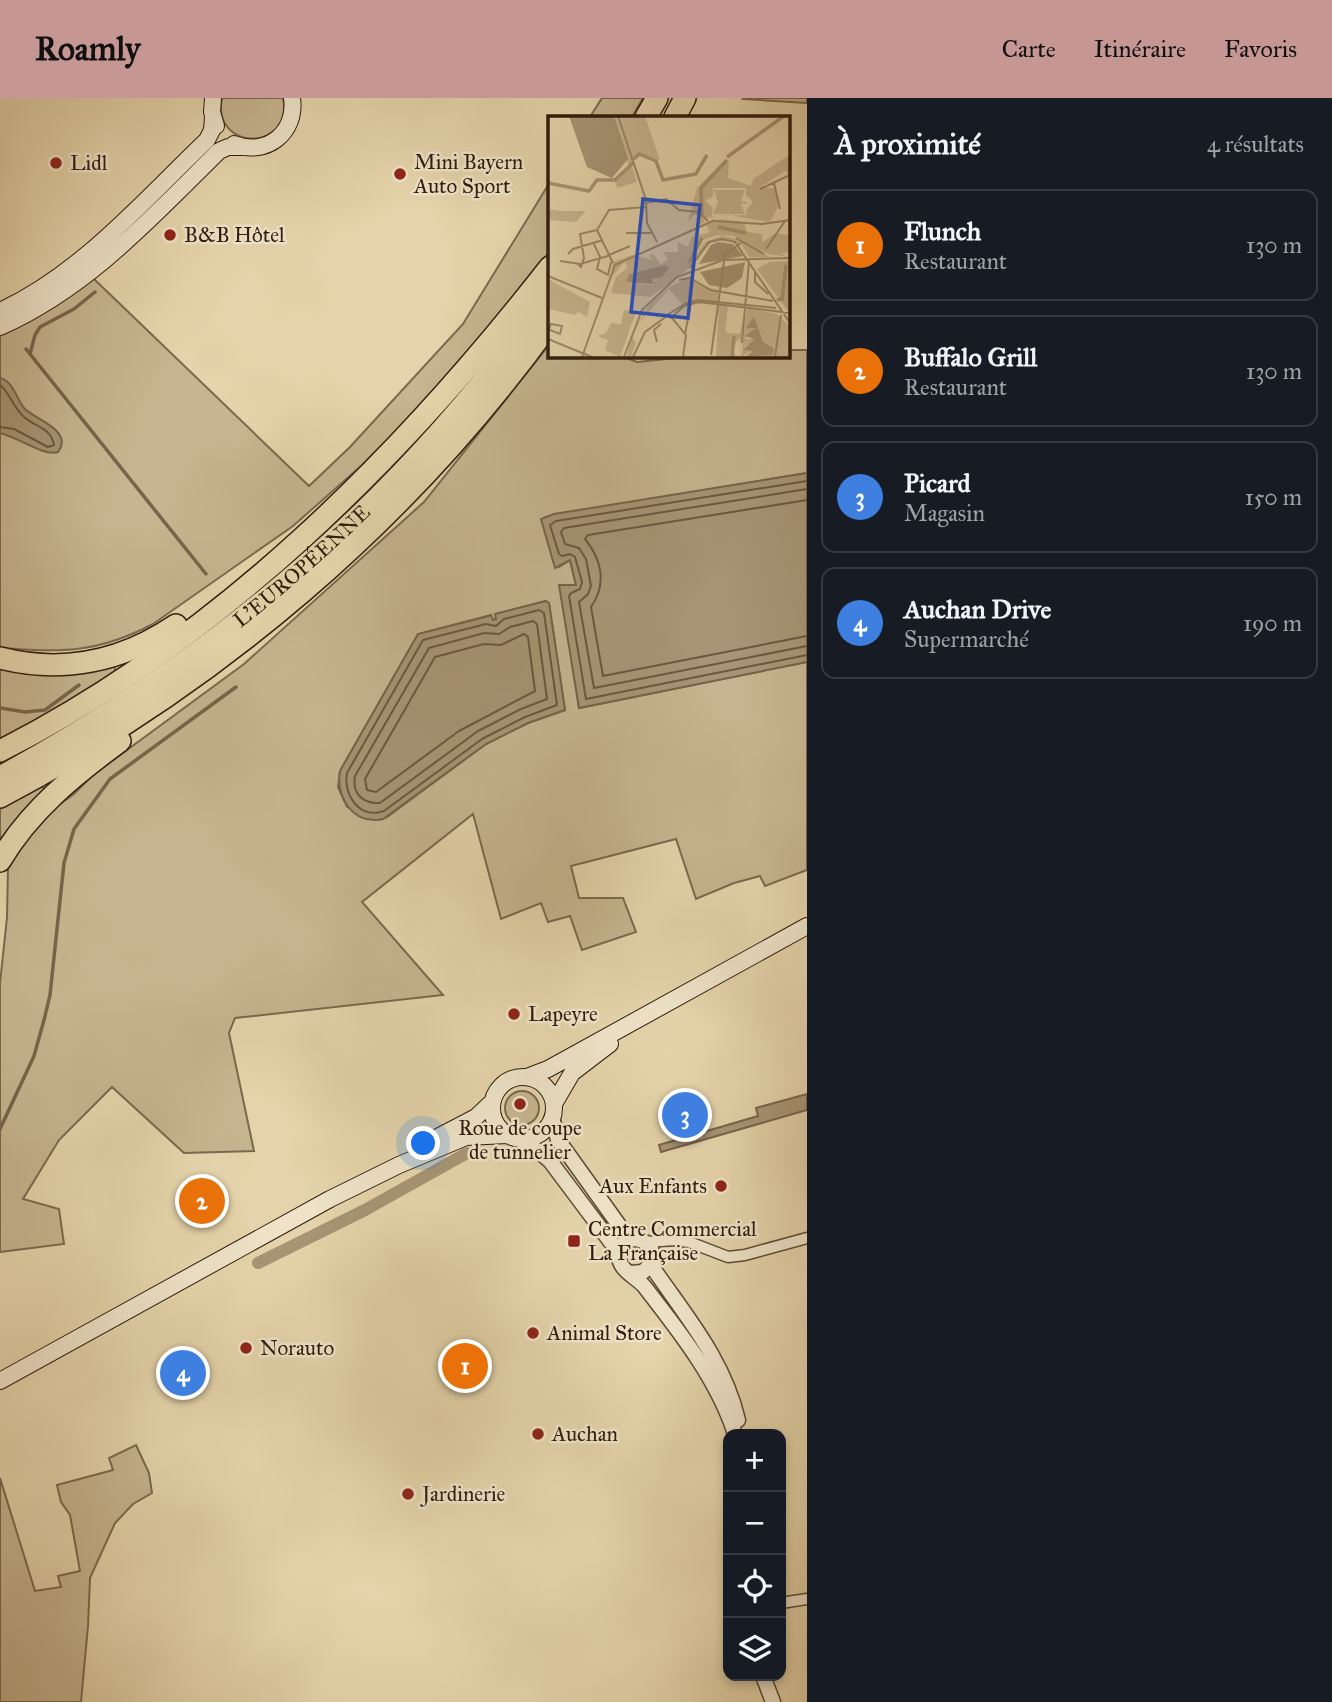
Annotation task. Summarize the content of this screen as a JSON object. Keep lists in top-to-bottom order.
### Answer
{
  "streets": {
    "highway": ["L'EUROPÉENNE"]
  },
  "places": {
    "other": [
      "Lidl",
      "Mini Bayern Auto Sport",
      "B&B Hôtel",
      "Lapeyre",
      "Roue de coupe de tunnelier",
      "Aux Enfants",
      "Animal Store",
      "Norauto",
      "Auchan",
      "Jardinerie"
    ],
    "transit": ["Centre Commercial La Française"]
  },
  "page": {
    "header": "Roamly",
    "nav": ["Carte", "Itinéraire", "Favoris"],
    "heading": ["À proximité", "4 résultats"],
    "list": [
      {
        "mark": "1",
        "name": "Flunch",
        "note": "Restaurant",
        "value": "130 m"
      },
      {
        "mark": "2",
        "name": "Buffalo Grill",
        "note": "Restaurant",
        "value": "130 m"
      },
      {
        "mark": "3",
        "name": "Picard",
        "note": "Magasin",
        "value": "150 m"
      },
      {
        "mark": "4",
        "name": "Auchan Drive",
        "note": "Supermarché",
        "value": "190 m"
      }
    ],
    "pins": [
      "3",
      "2",
      "1",
      "4"
    ],
    "map_buttons": ["+", "−"]
  }
}
